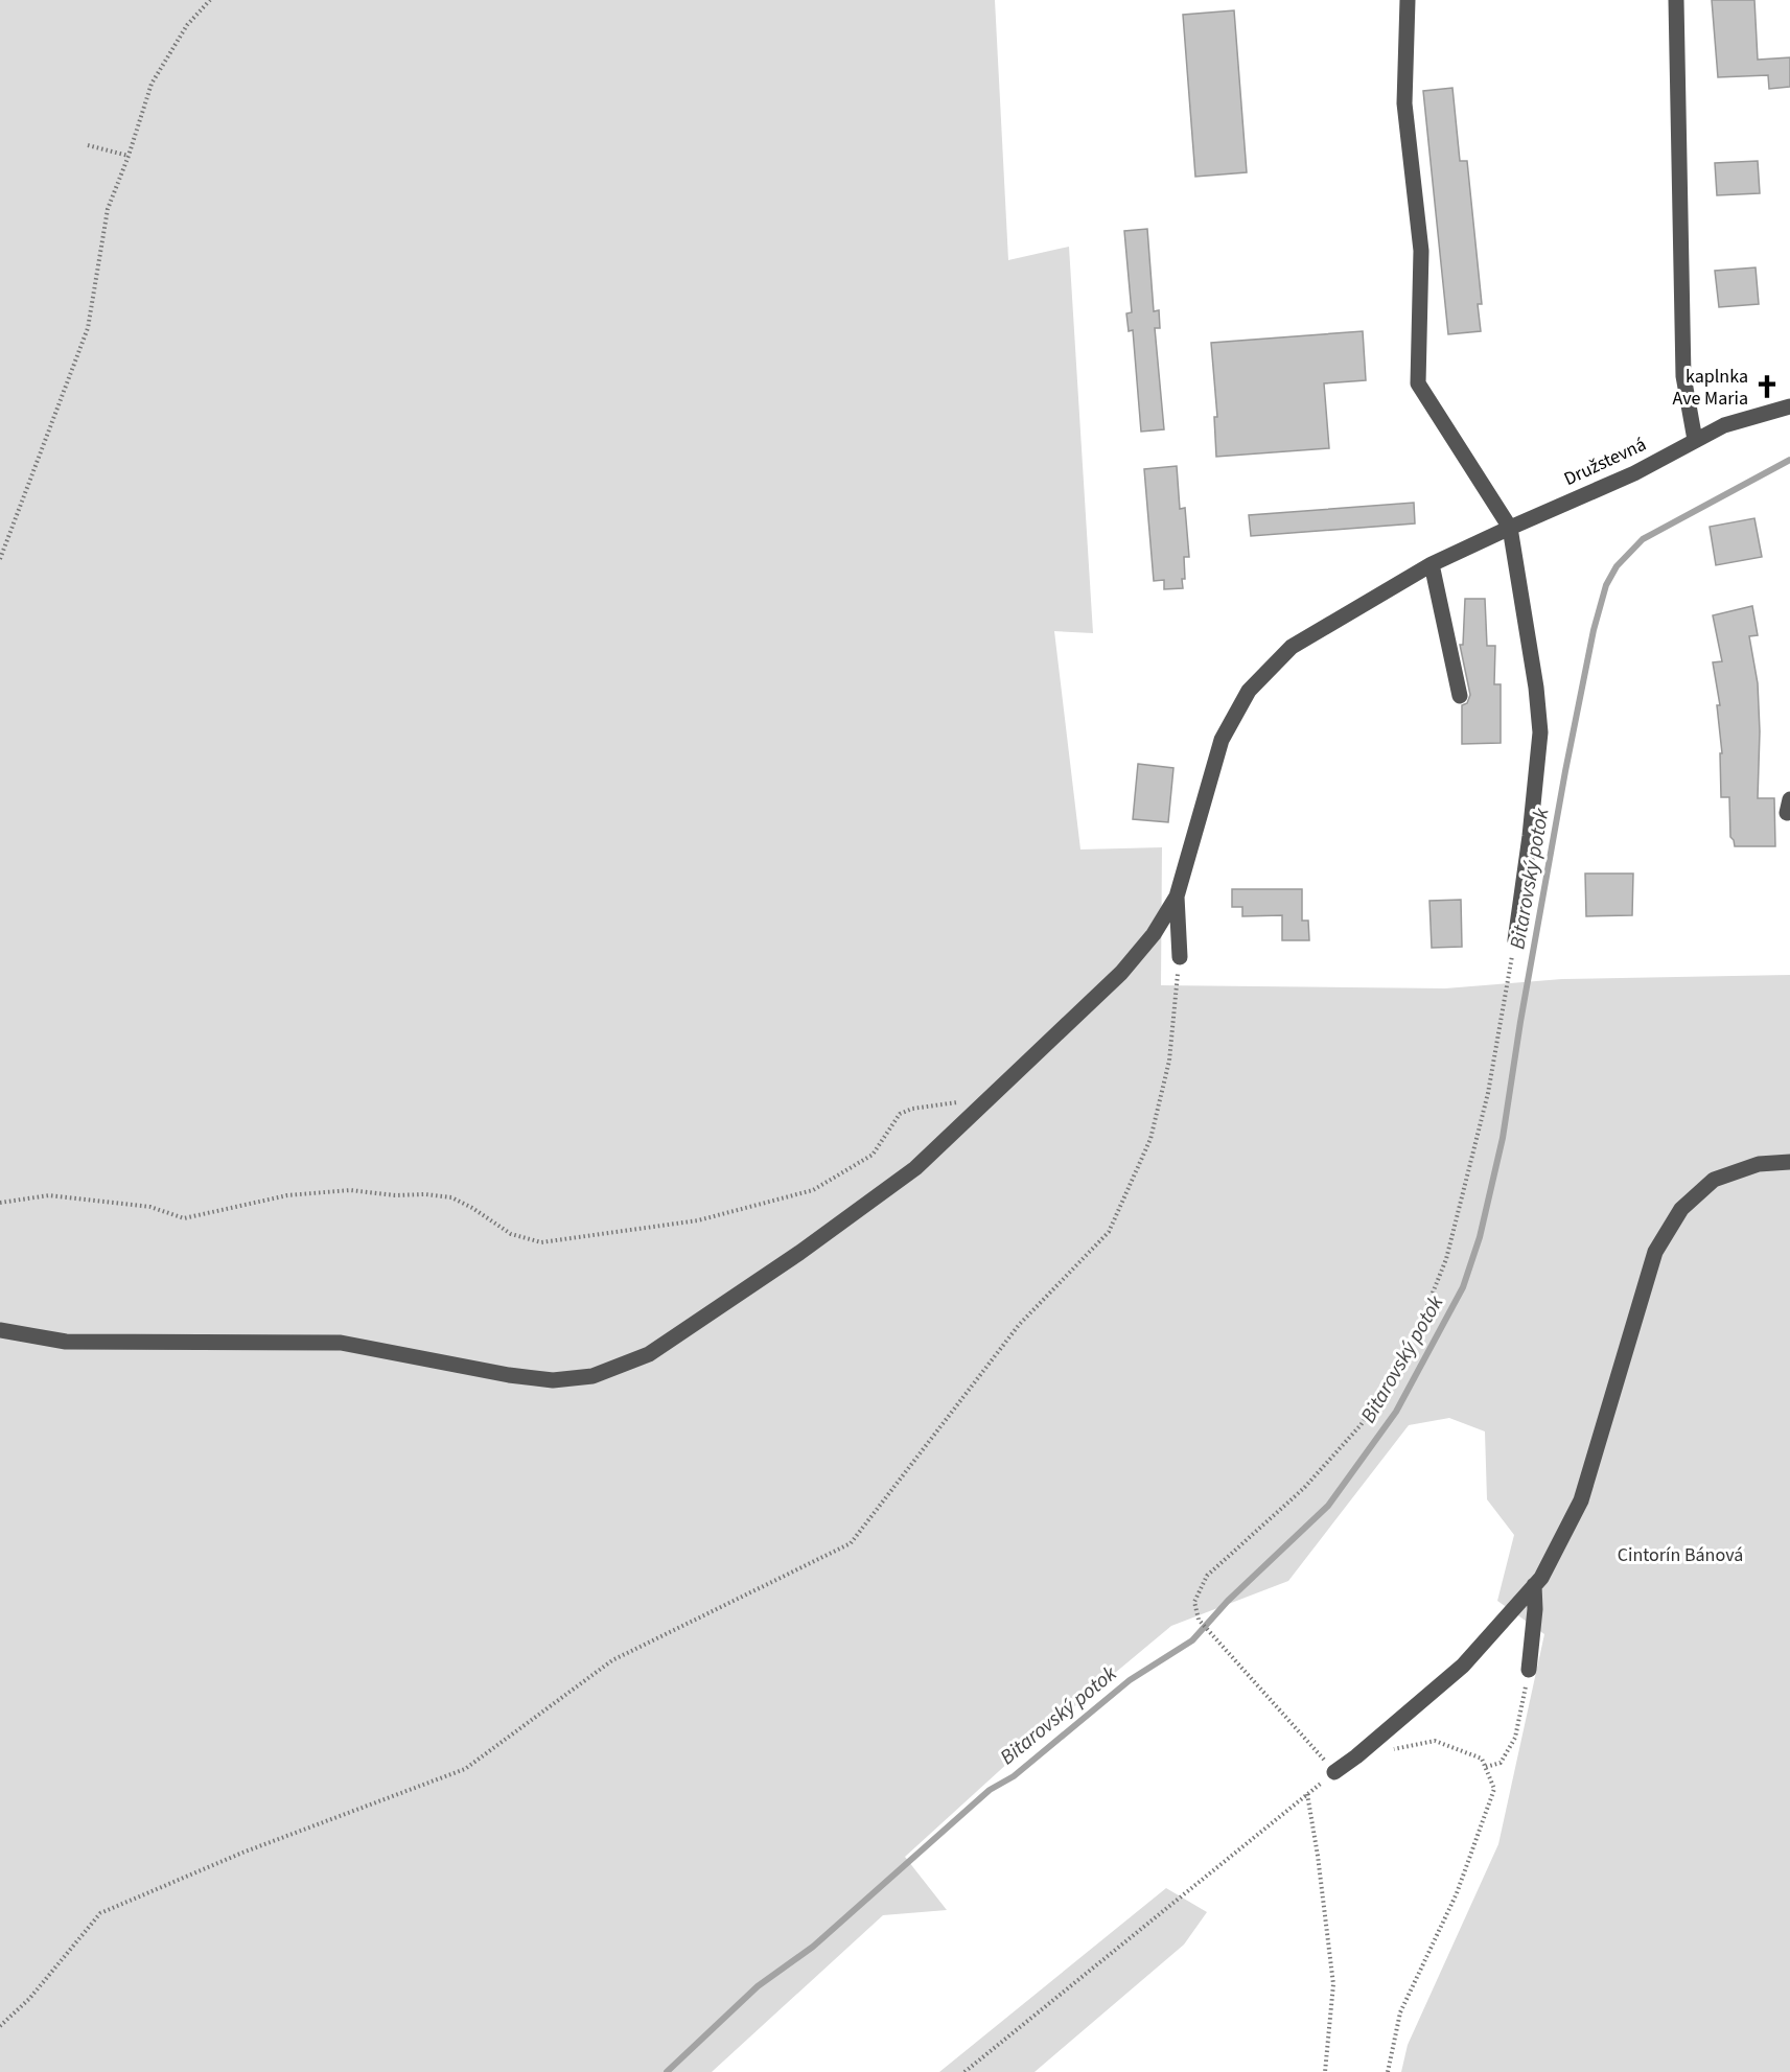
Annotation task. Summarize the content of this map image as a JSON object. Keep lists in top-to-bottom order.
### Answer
{
  "streets": {
    "street": ["Družstevná"]
  },
  "water": ["Bitarovský potok"],
  "parks": ["Cintorín Bánová"],
  "places": {
    "church": ["kaplnka Ave Maria"]
  }
}
